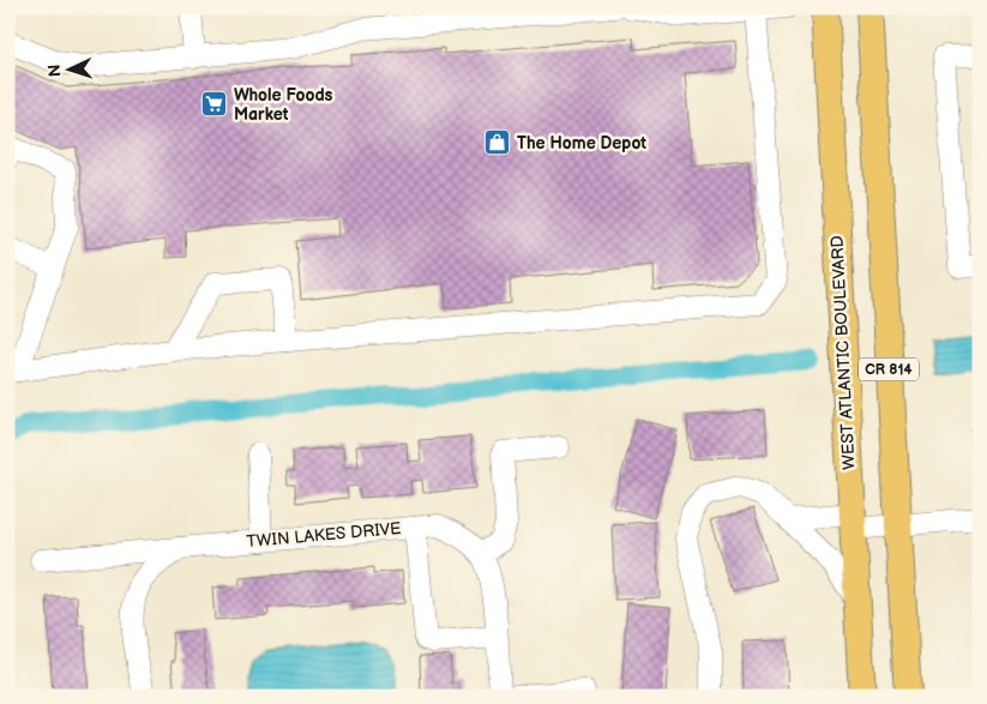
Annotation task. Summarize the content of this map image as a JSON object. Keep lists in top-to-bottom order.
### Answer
{
  "streets": {
    "main road": ["WEST ATLANTIC BOULEVARD", "CR 814"],
    "street": ["TWIN LAKES DRIVE"]
  },
  "places": {
    "supermarket": ["Whole Foods Market"],
    "shop": ["The Home Depot"]
  },
  "north": "left"
}
